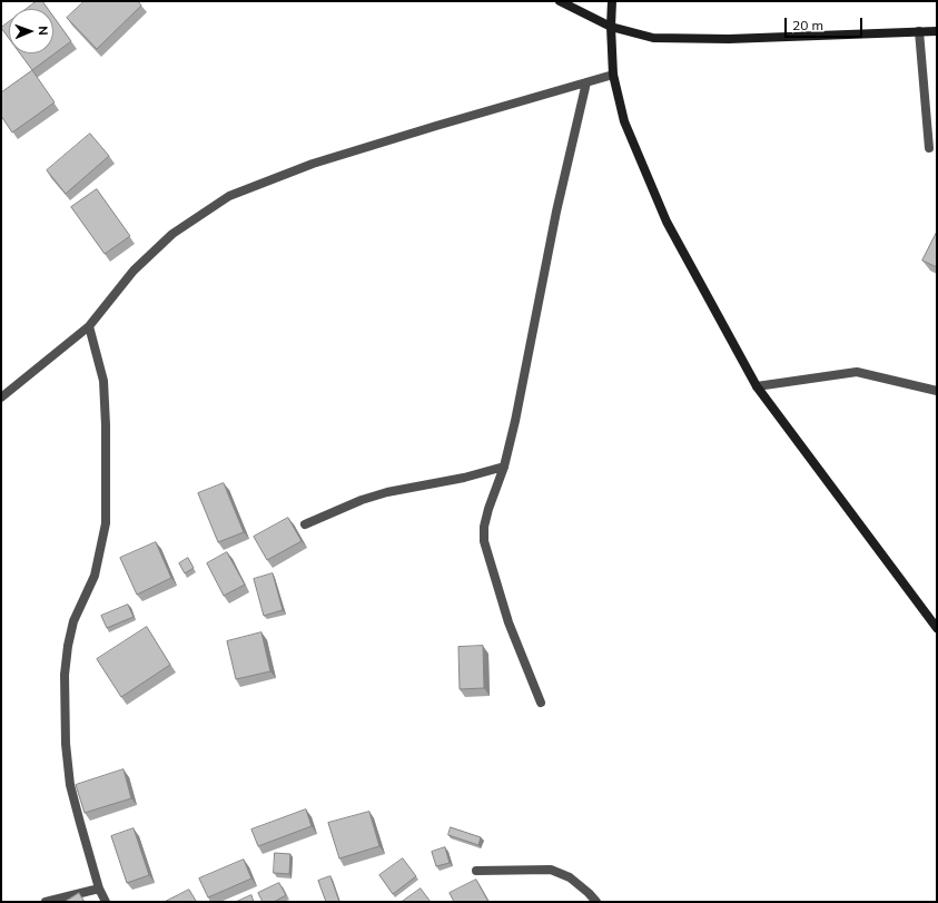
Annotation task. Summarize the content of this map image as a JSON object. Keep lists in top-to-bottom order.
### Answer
{
  "scale_bar": "20 m",
  "north": "right"
}
